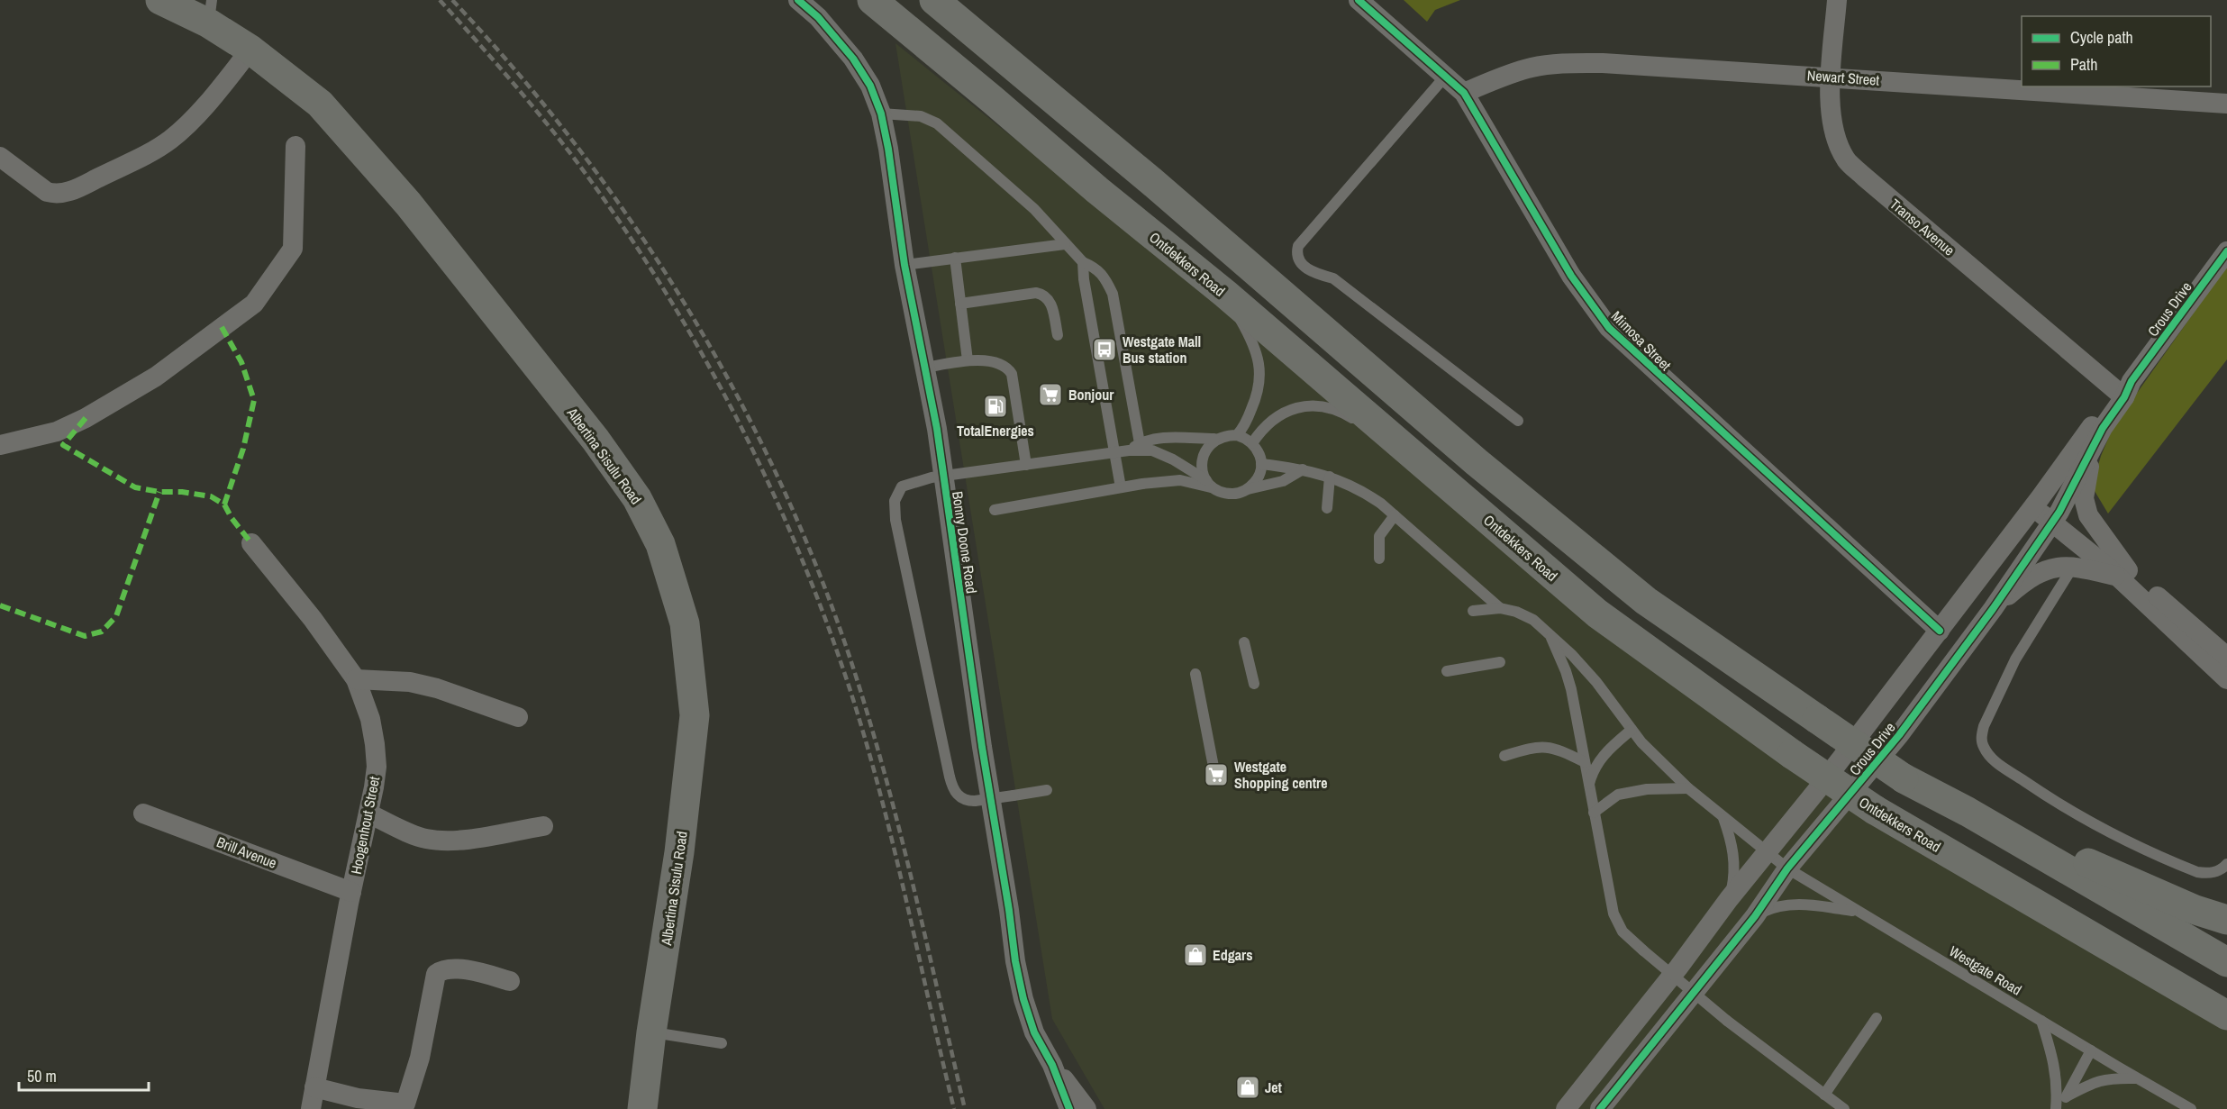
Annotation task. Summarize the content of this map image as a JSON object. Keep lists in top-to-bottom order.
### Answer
{
  "streets": {
    "main road": ["Ontdekkers Road", "Albertina Sisulu Road"],
    "street": [
      "Newart Street",
      "Transo Avenue",
      "Crous Drive",
      "Mimosa Street",
      "Bonny Doone Road",
      "Hoogenhout Street",
      "Brill Avenue"
    ],
    "lane": ["Westgate Road"]
  },
  "crossings": [
    ["Newart Street", "Transo Avenue"],
    ["Newart Street", "Mimosa Street"],
    ["Transo Avenue", "Crous Drive"],
    ["Crous Drive", "Mimosa Street"],
    ["Crous Drive", "Westgate Road"],
    ["Hoogenhout Street", "Brill Avenue"]
  ],
  "places": {
    "bus stop": ["Westgate Mall Bus station"],
    "supermarket": ["Bonjour", "Westgate Shopping centre"],
    "fuel station": ["TotalEnergies"],
    "shop": ["Edgars", "Jet"]
  },
  "legend": ["Cycle path", "Path"],
  "scale_bar": "50 m"
}
